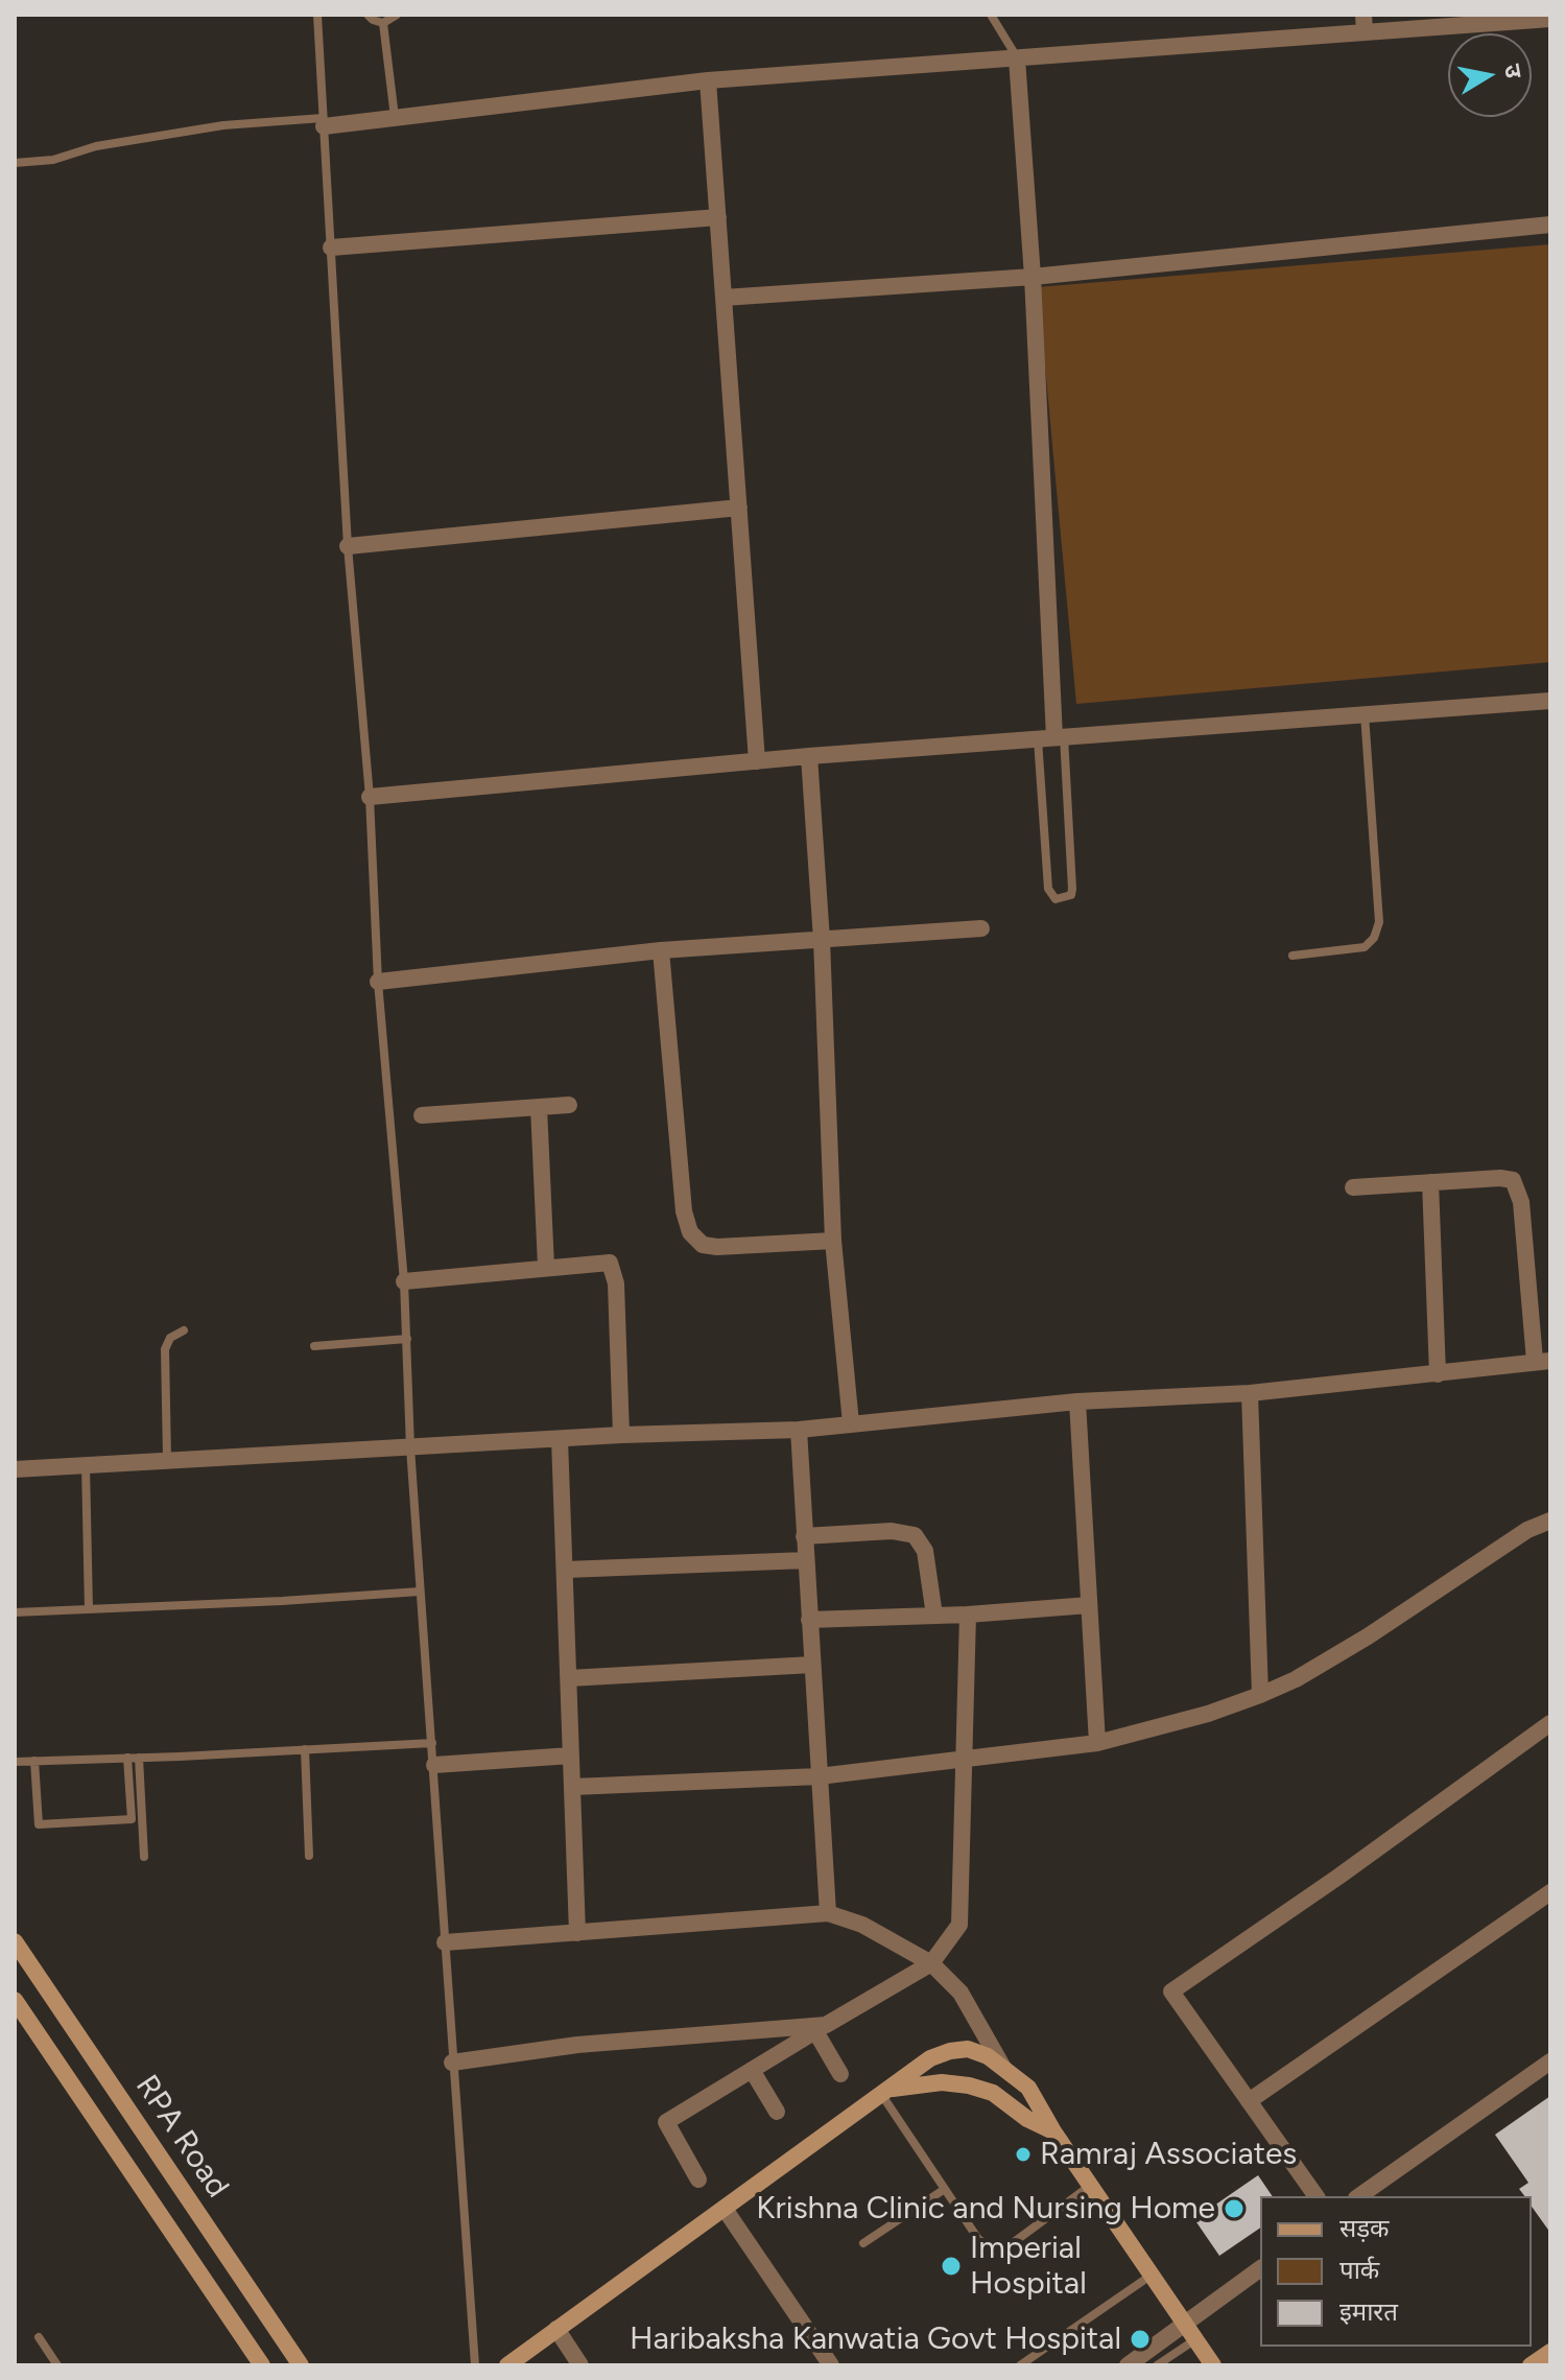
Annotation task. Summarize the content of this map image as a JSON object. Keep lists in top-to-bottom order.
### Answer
{
  "streets": {
    "street": ["RPA Road"]
  },
  "places": [
    "Ramraj Associates",
    "Krishna Clinic and Nursing Home",
    "Imperial Hospital",
    "Haribaksha Kanwatia Govt Hospital"
  ],
  "legend": ["सड़क", "पार्क", "इमारत"],
  "north": "right"
}
